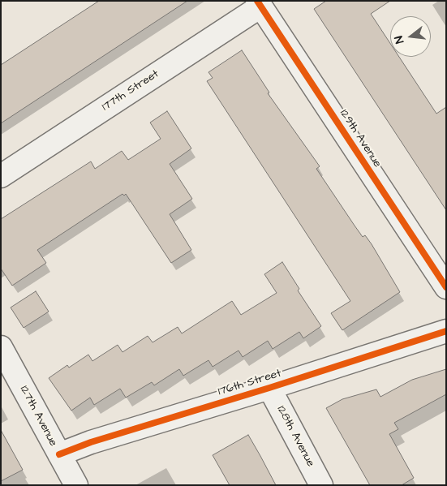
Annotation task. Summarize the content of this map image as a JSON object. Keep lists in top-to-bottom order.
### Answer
{
  "streets": {
    "street": [
      "177th Street",
      "129th Avenue",
      "176th Street",
      "127th Avenue",
      "128th Avenue"
    ]
  },
  "crossings": [
    ["177th Street", "129th Avenue"],
    ["176th Street", "127th Avenue"],
    ["176th Street", "128th Avenue"]
  ],
  "north": "left"
}
